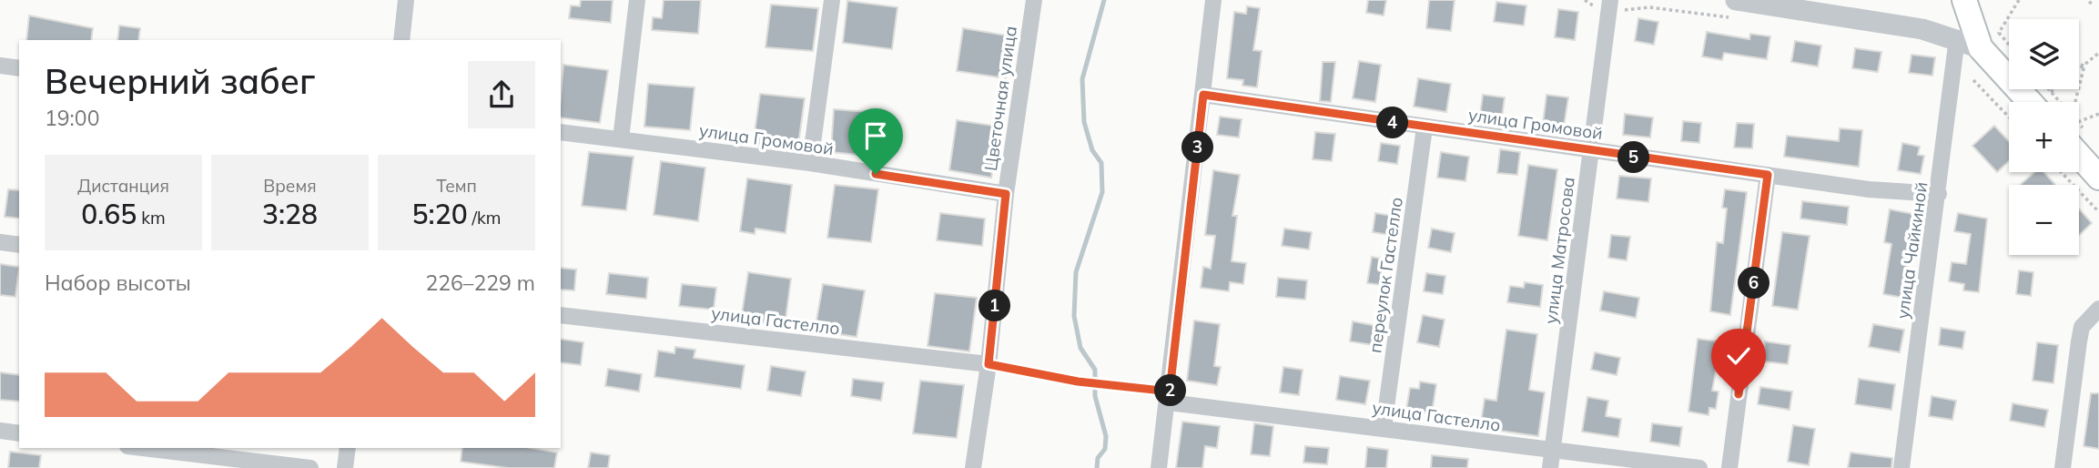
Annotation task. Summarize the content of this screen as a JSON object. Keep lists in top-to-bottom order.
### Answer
{
  "streets": {
    "street": [
      "Цветочная улица",
      "улица Громовой",
      "улица Матросова",
      "улица Чайкиной",
      "переулок Гастелло",
      "улица Гастелло"
    ]
  },
  "crossings": [
    ["Цветочная улица", "улица Громовой"],
    ["Цветочная улица", "улица Гастелло"],
    ["улица Громовой", "улица Матросова"],
    ["улица Громовой", "улица Чайкиной"],
    ["улица Громовой", "переулок Гастелло"],
    ["улица Матросова", "улица Гастелло"],
    ["переулок Гастелло", "улица Гастелло"]
  ],
  "page": {
    "map_buttons": ["+", "−"],
    "heading": ["Вечерний забег", "19:00"],
    "pins": [
      "4",
      "3",
      "5",
      "6",
      "1",
      "2"
    ],
    "stats": [
      ["Дистанция", "0.65 km"],
      ["Время", "3:28"],
      ["Темп", "5:20 /km"]
    ],
    "chart": ["Набор высоты", "226–229 m"]
  }
}
